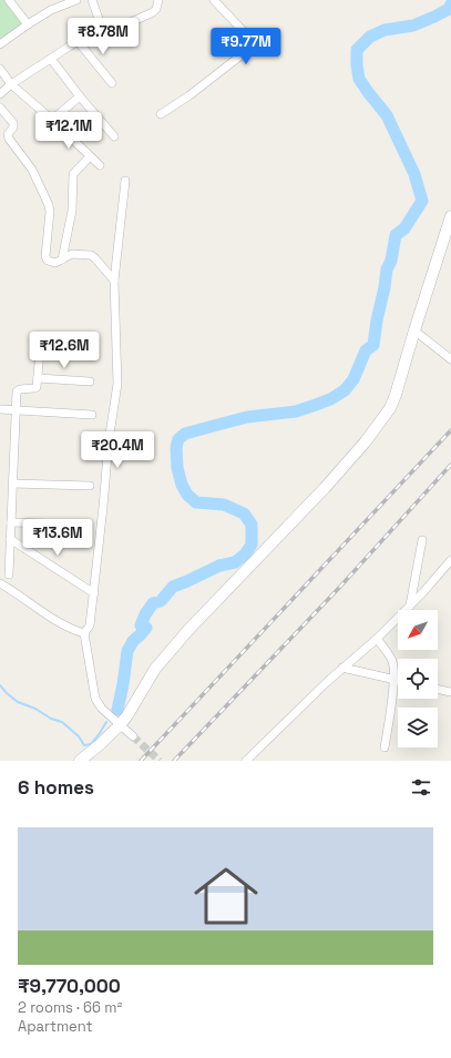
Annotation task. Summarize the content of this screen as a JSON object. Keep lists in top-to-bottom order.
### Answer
{
  "north": "bottom left",
  "page": {
    "price": [
      "₹8.78M",
      "₹9.77M",
      "₹12.1M",
      "₹12.6M",
      "₹20.4M",
      "₹13.6M"
    ],
    "heading": "6 homes",
    "list": [
      {
        "name": "₹9,770,000",
        "note": "2 rooms · 66 m² · Apartment"
      }
    ]
  }
}
